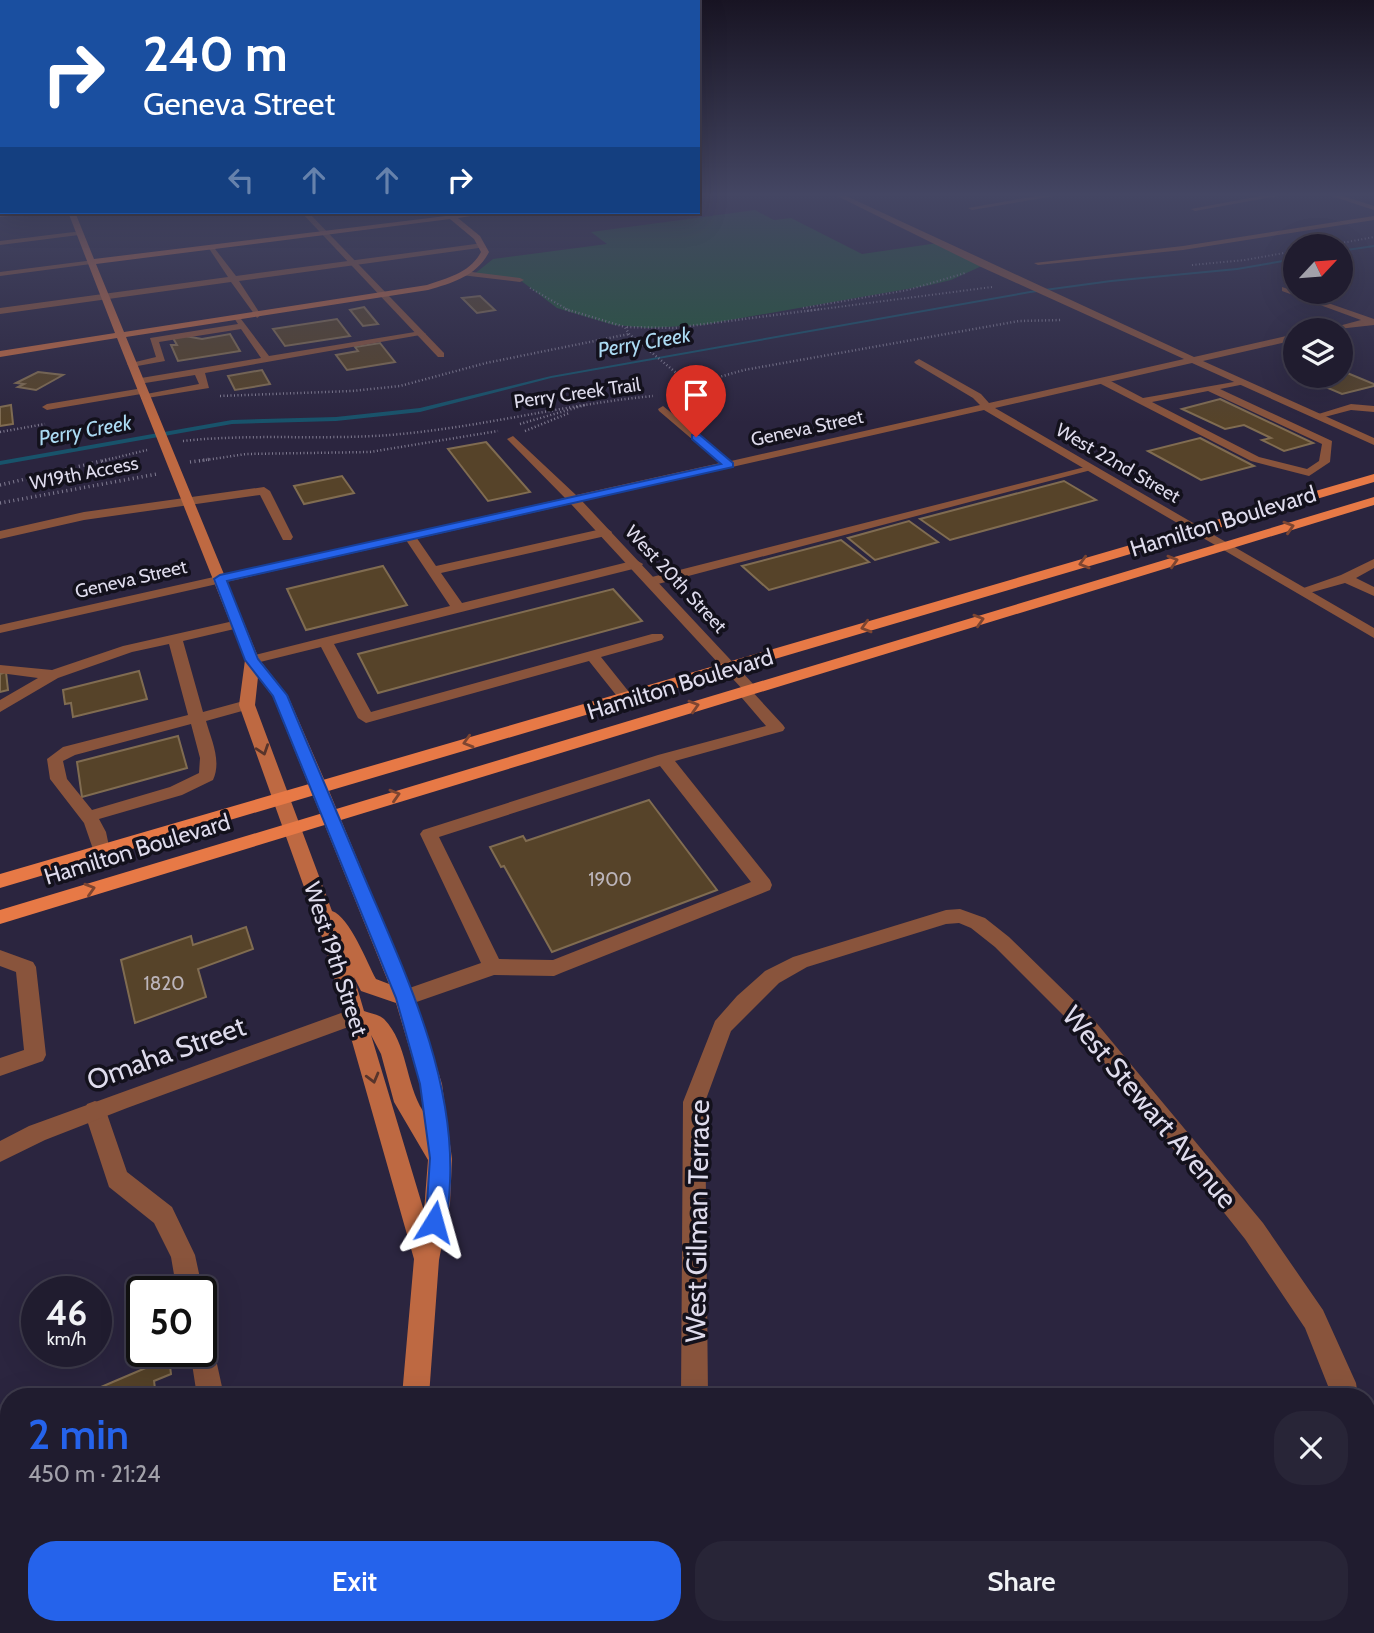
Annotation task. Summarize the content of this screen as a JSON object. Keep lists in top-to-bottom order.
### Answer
{
  "streets": {
    "main road": ["Hamilton Boulevard", "West 19th Street"],
    "street": [
      "Geneva Street",
      "West 22nd Street",
      "West 20th Street",
      "Omaha Street",
      "West Stewart Avenue",
      "West Gilman Terrace"
    ],
    "path": ["Perry Creek Trail", "W19th Access"]
  },
  "crossings": [
    ["Geneva Street", "West 22nd Street"],
    ["Geneva Street", "West 20th Street"],
    ["Geneva Street", "West 19th Street"],
    ["West 22nd Street", "Hamilton Boulevard"],
    ["W19th Access", "West 20th Street"],
    ["W19th Access", "West 19th Street"],
    ["Hamilton Boulevard", "West 20th Street"],
    ["Hamilton Boulevard", "West 19th Street"],
    ["West 19th Street", "Omaha Street"],
    ["West Stewart Avenue", "West Gilman Terrace"]
  ],
  "water": ["Perry Creek"],
  "house_numbers": ["1900", "1820"],
  "north": "top right",
  "page": {
    "turn": ["240 m", "Geneva Street"],
    "speed": "46 km/h",
    "limit": "50",
    "heading": ["2 min", "450 m · 21:24"],
    "buttons": ["Exit", "Share"]
  }
}
